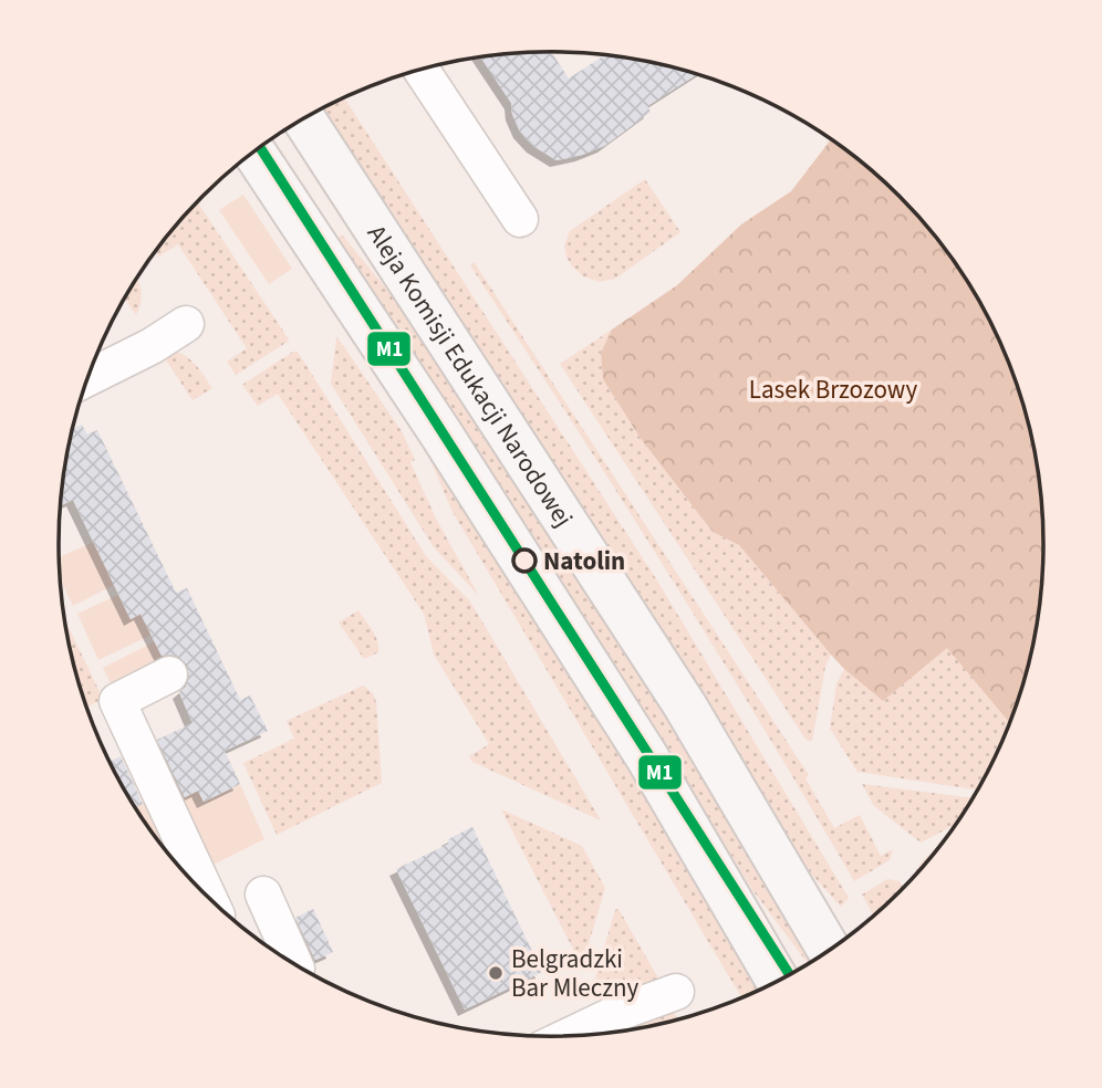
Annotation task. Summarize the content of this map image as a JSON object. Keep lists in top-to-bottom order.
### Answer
{
  "streets": {
    "street": ["Aleja Komisji Edukacji Narodowej"]
  },
  "parks": ["Lasek Brzozowy"],
  "places": ["Natolin", "Belgradzki Bar Mleczny"],
  "lines": ["transit line M1"]
}
